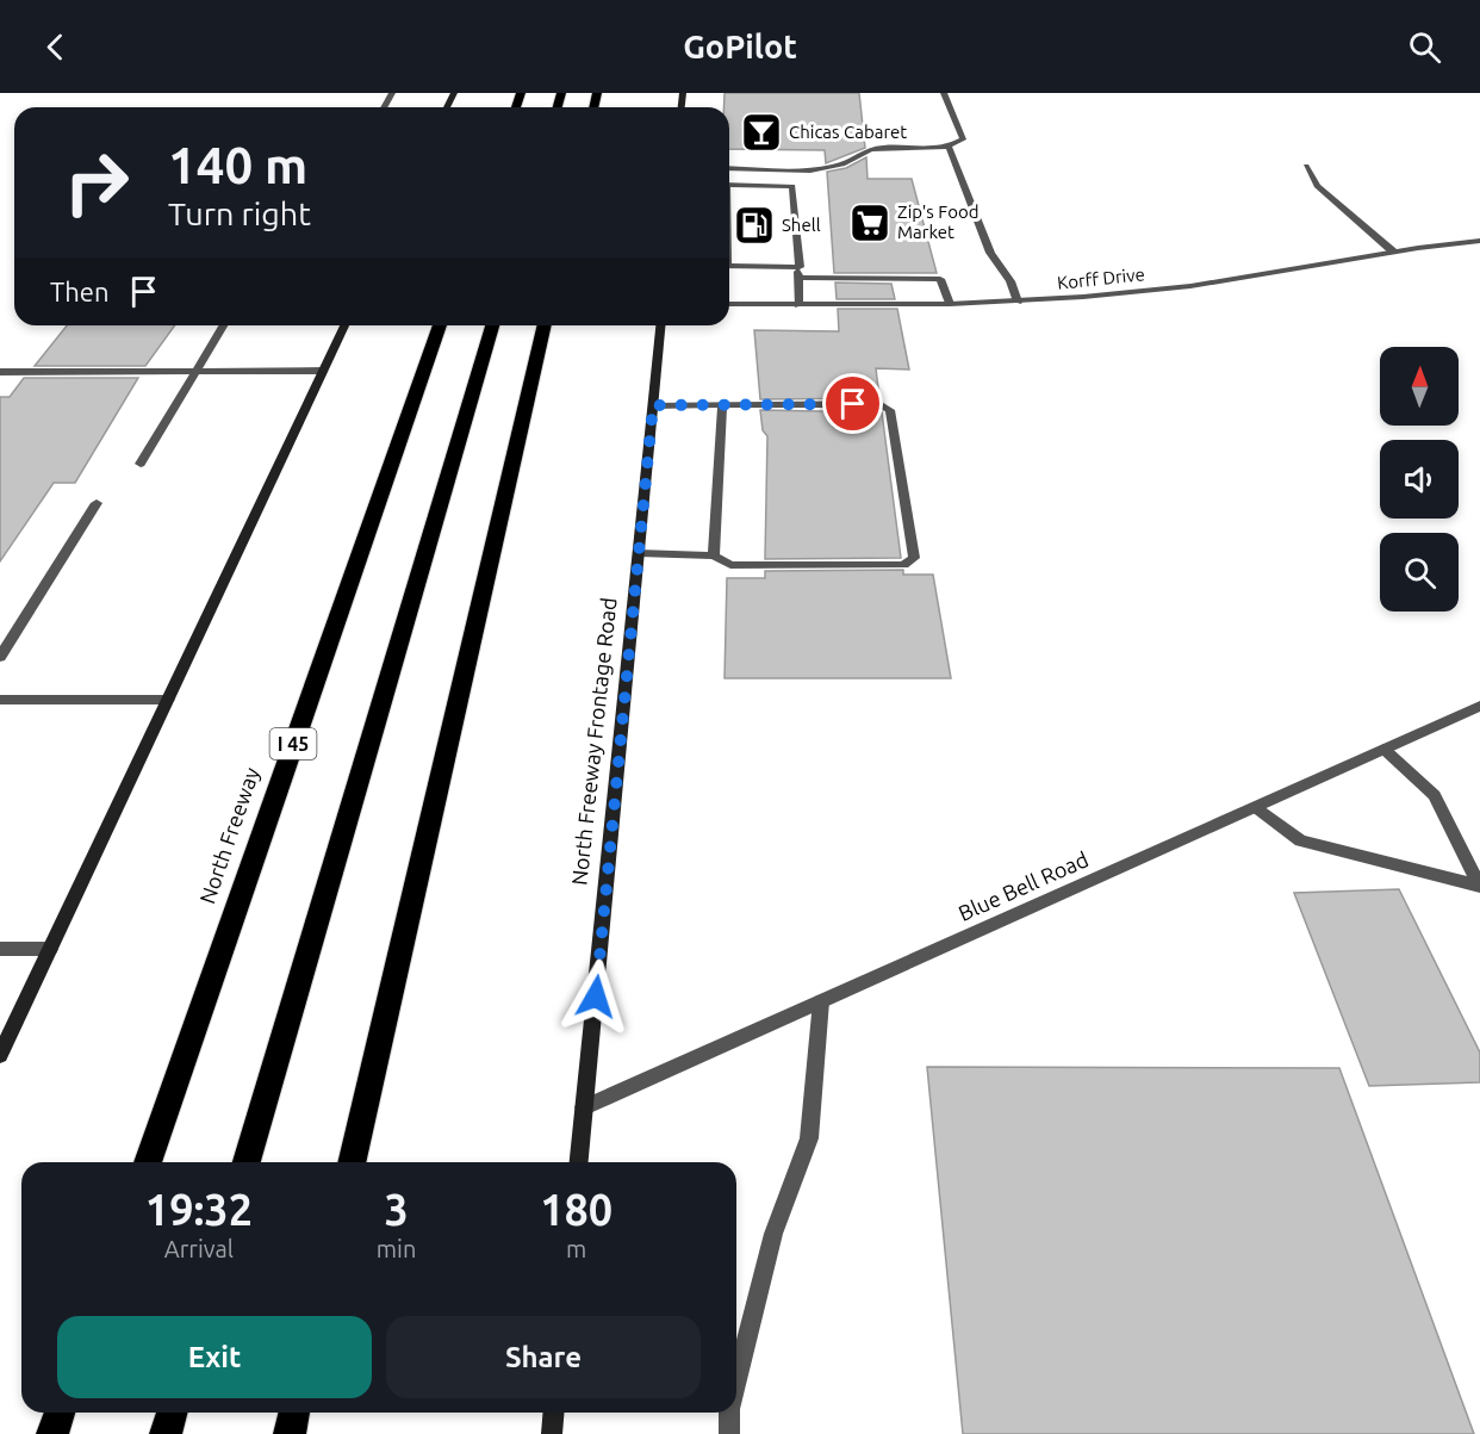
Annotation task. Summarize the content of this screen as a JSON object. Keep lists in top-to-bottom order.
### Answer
{
  "streets": {
    "highway": ["I 45", "North Freeway"],
    "main road": ["North Freeway Frontage Road"],
    "street": ["Korff Drive", "Blue Bell Road"]
  },
  "crossings": [
    ["North Freeway Frontage Road", "Blue Bell Road"]
  ],
  "places": {
    "bar": ["Chicas Cabaret"],
    "supermarket": ["Zip's Food Market"],
    "fuel station": ["Shell"]
  },
  "north": "top",
  "page": {
    "header": "GoPilot",
    "turn": ["140 m", "Turn right"],
    "then": "Then",
    "eta": [
      "19:32",
      "Arrival",
      "3",
      "min",
      "180",
      "m"
    ],
    "buttons": ["Exit", "Share"]
  }
}
